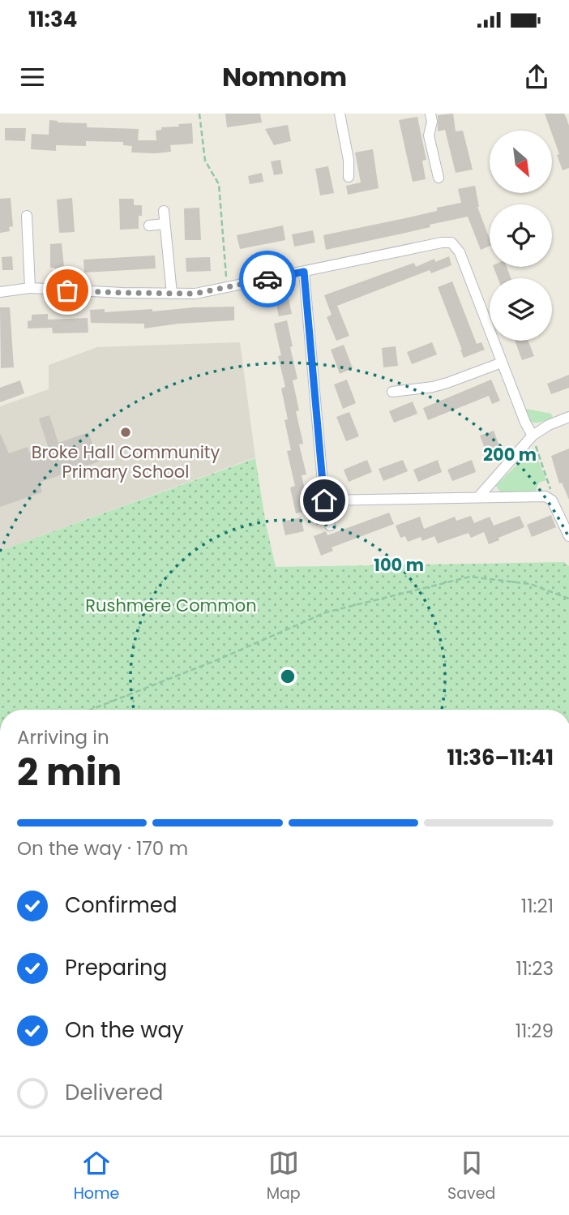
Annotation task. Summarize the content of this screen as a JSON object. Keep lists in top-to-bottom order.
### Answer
{
  "parks": ["Rushmere Common"],
  "places": ["Broke Hall Community Primary School"],
  "north": "bottom right",
  "page": {
    "status": "11:34",
    "header": "Nomnom",
    "heading": ["2 min", "Arriving in", "11:36–11:41"],
    "bar": "On the way · 170 m",
    "list": [
      ["Confirmed", "11:21"],
      ["Preparing", "11:23"],
      ["On the way", "11:29"],
      "Delivered"
    ],
    "tabs": ["Home", "Map", "Saved"]
  },
  "rings": ["200 m", "100 m"]
}
